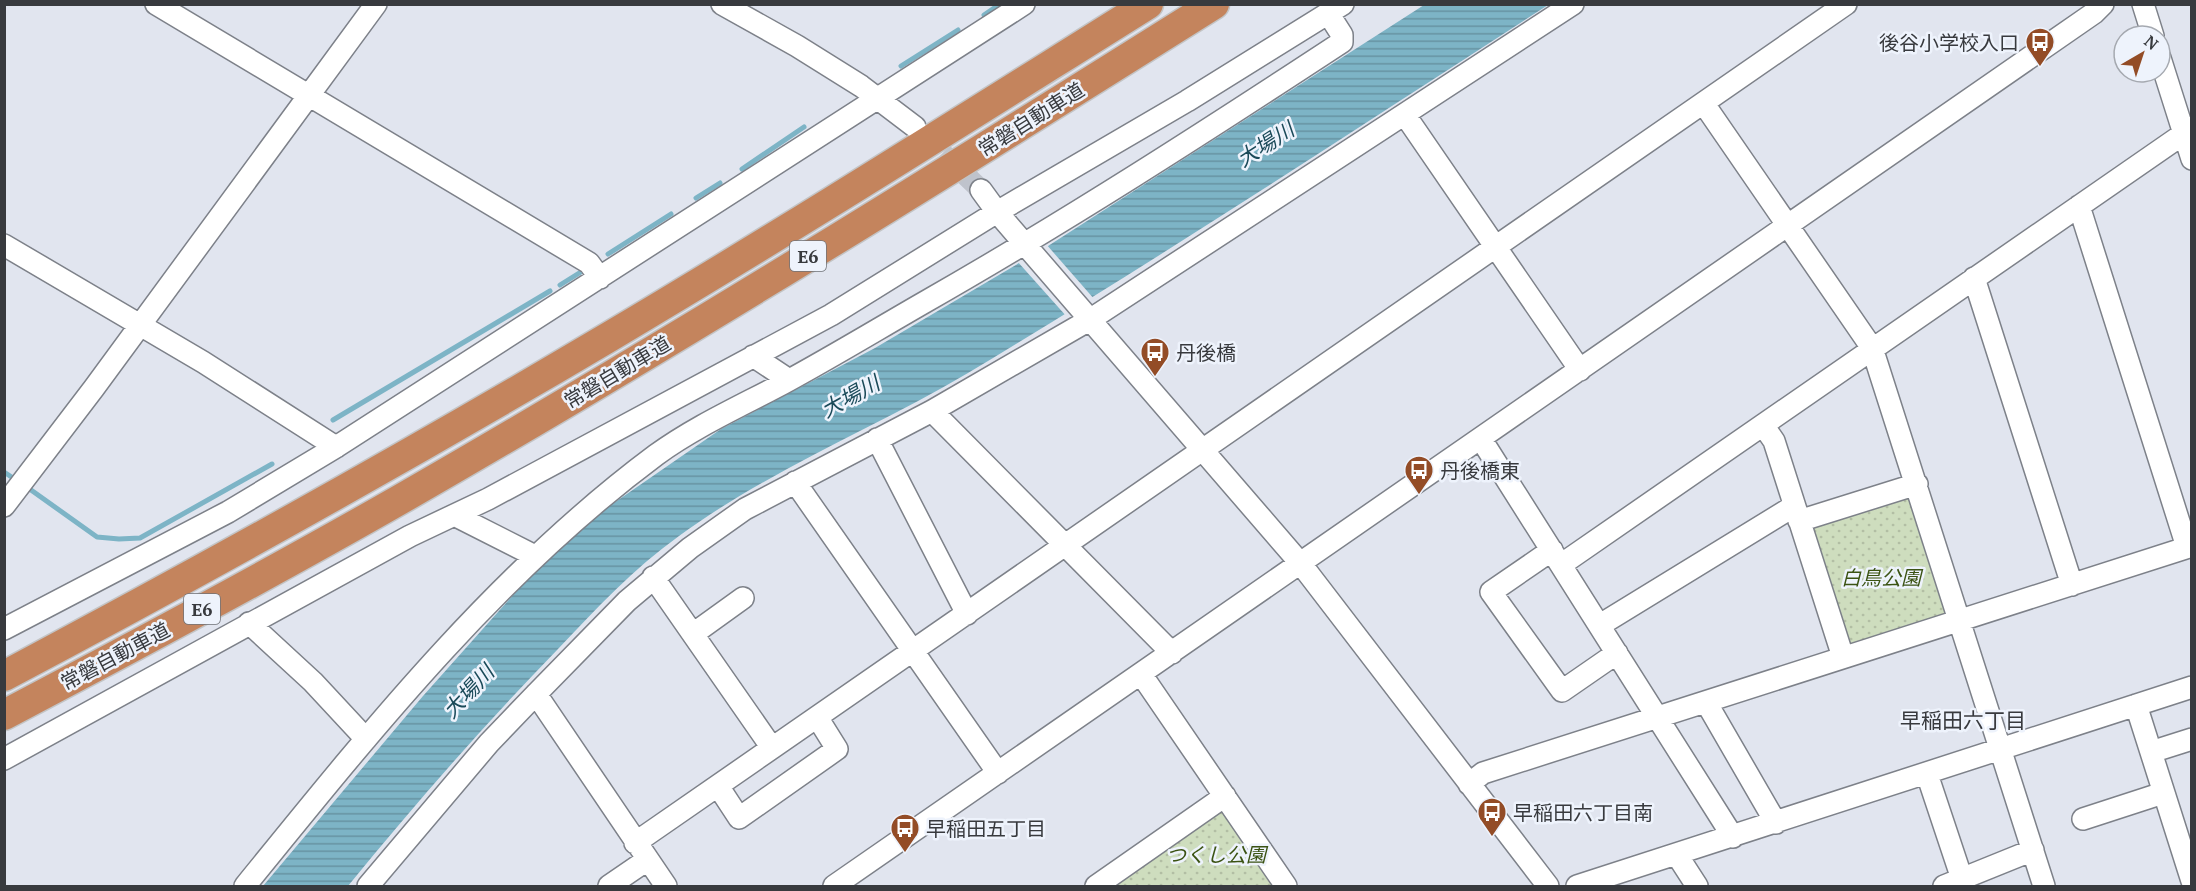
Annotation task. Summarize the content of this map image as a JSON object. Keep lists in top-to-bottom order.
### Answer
{
  "streets": {
    "highway": ["常磐自動車道", "E6"]
  },
  "districts": ["早稲田六丁目"],
  "water": ["大場川"],
  "parks": ["白鳥公園", "つくし公園"],
  "places": {
    "bus stop": [
      "後谷小学校入口",
      "丹後橋",
      "丹後橋東",
      "早稲田六丁目南",
      "早稲田五丁目"
    ]
  },
  "north": "top right"
}
